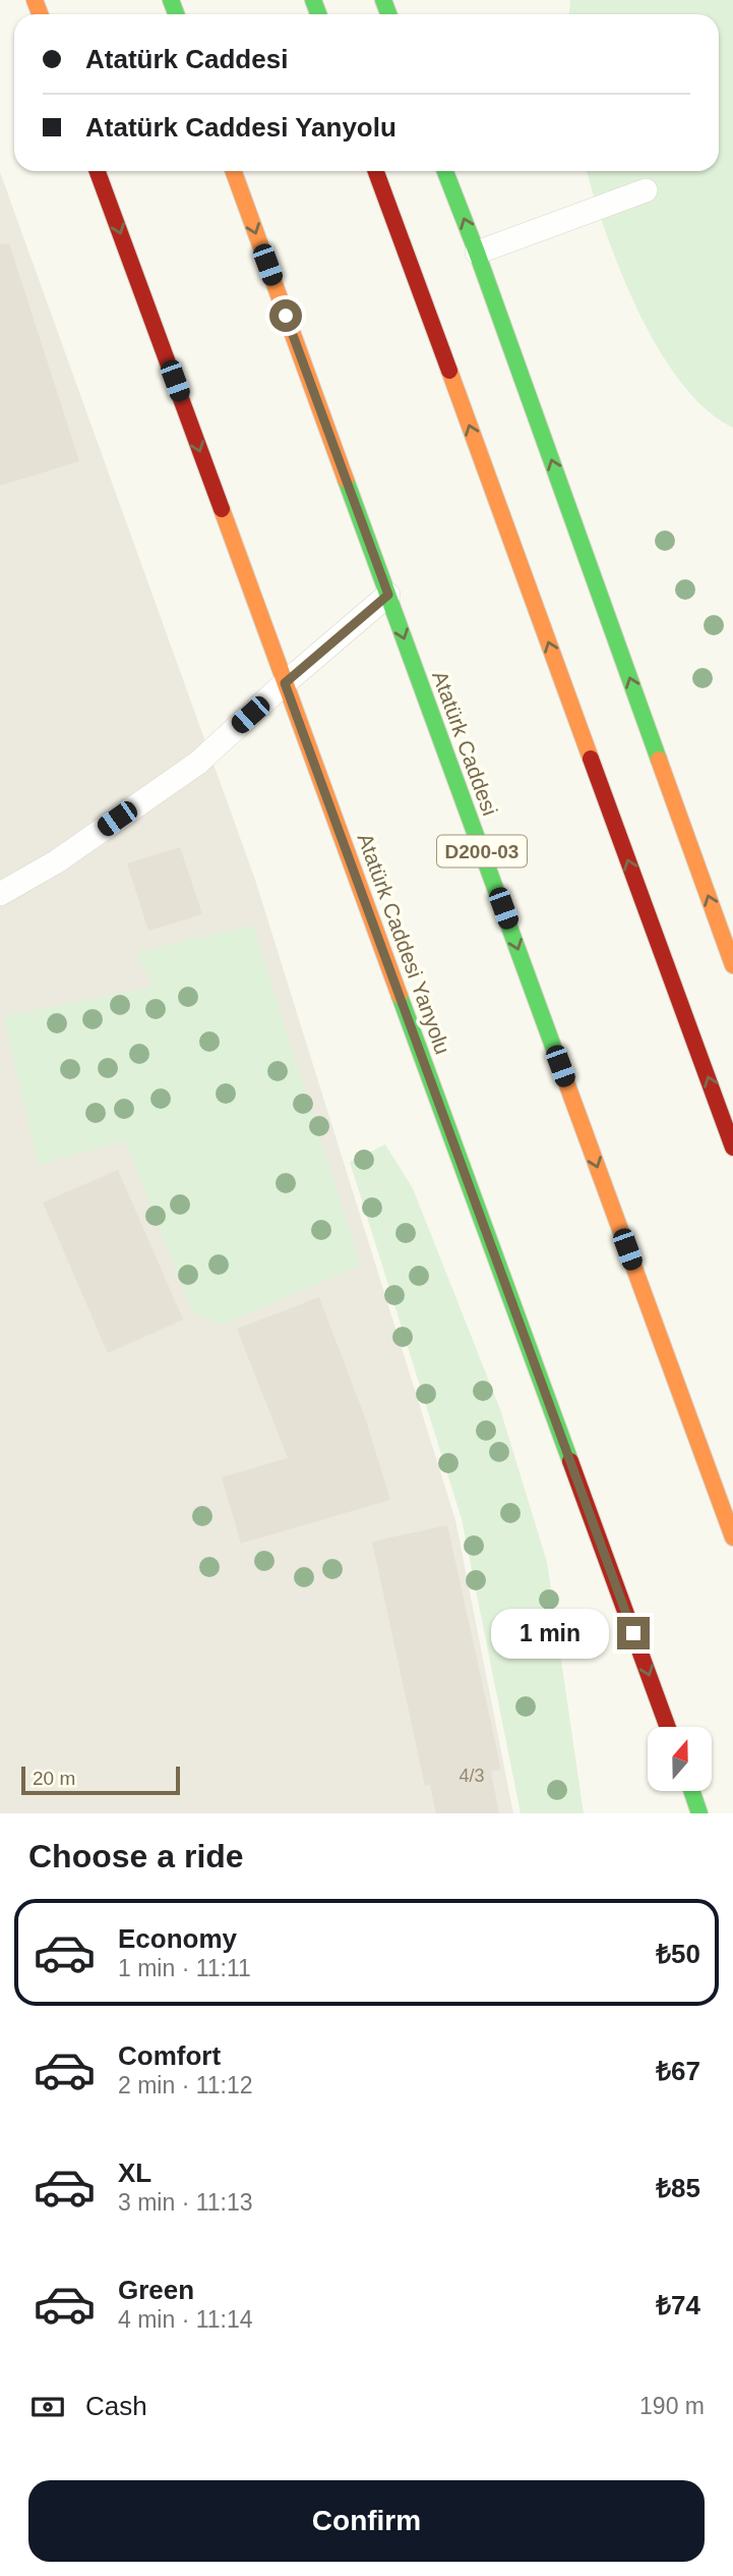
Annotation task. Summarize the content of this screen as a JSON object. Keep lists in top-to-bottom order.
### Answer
{
  "streets": {
    "main road": ["Atatürk Caddesi", "D200-03", "Atatürk Caddesi Yanyolu"]
  },
  "one_way": ["Atatürk Caddesi Yanyolu"],
  "house_numbers": ["4/3"],
  "scale_bar": "20 m",
  "north": "top",
  "page": {
    "banner": ["Atatürk Caddesi", "Atatürk Caddesi Yanyolu"],
    "bubble": "1 min",
    "scale": "20 m",
    "heading": "Choose a ride",
    "list": [
      {
        "name": "Economy",
        "note": "1 min · 11:11",
        "value": "₺50"
      },
      {
        "name": "Comfort",
        "note": "2 min · 11:12",
        "value": "₺67"
      },
      {
        "name": "XL",
        "note": "3 min · 11:13",
        "value": "₺85"
      },
      {
        "name": "Green",
        "note": "4 min · 11:14",
        "value": "₺74"
      }
    ],
    "pay": ["Cash", "190 m"],
    "buttons": "Confirm"
  }
}
